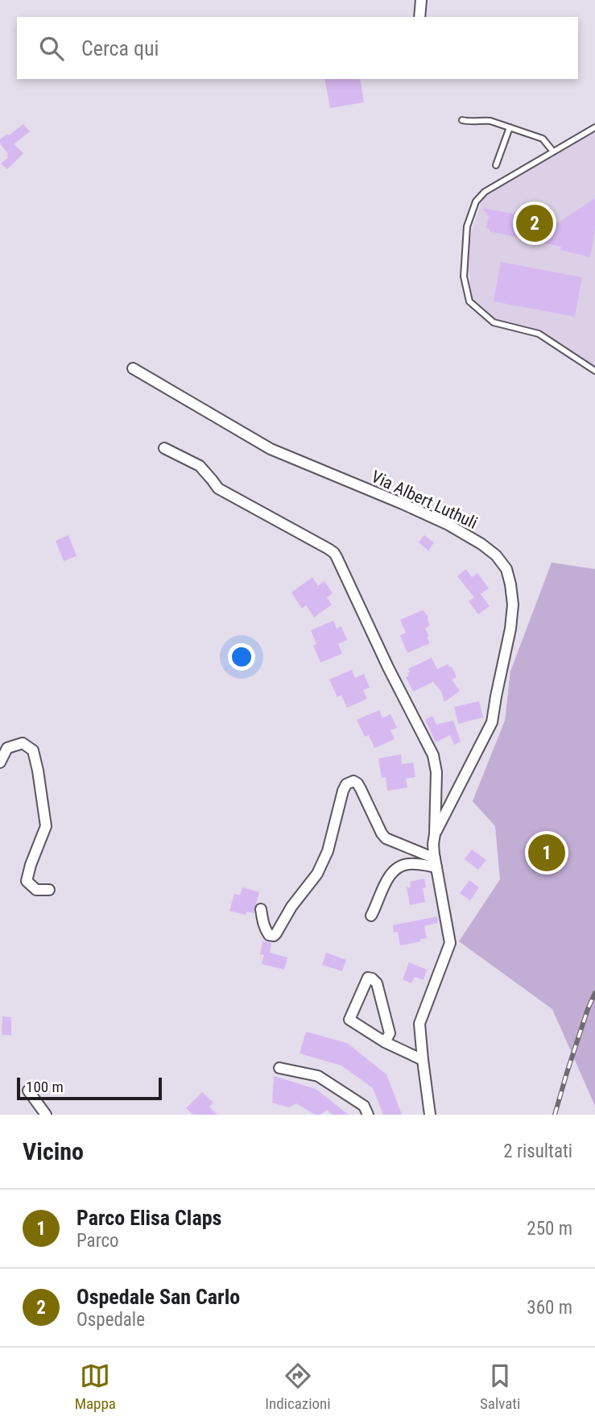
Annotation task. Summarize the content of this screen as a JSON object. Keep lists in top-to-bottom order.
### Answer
{
  "streets": {
    "street": ["Via Albert Luthuli"]
  },
  "scale_bar": "100 m",
  "page": {
    "search": "Cerca qui",
    "pins": ["2", "1"],
    "scale": "100 m",
    "heading": ["Vicino", "2 risultati"],
    "list": [
      {
        "mark": "1",
        "name": "Parco Elisa Claps",
        "note": "Parco",
        "value": "250 m"
      },
      {
        "mark": "2",
        "name": "Ospedale San Carlo",
        "note": "Ospedale",
        "value": "360 m"
      }
    ],
    "nav": ["Mappa", "Indicazioni", "Salvati"]
  }
}
